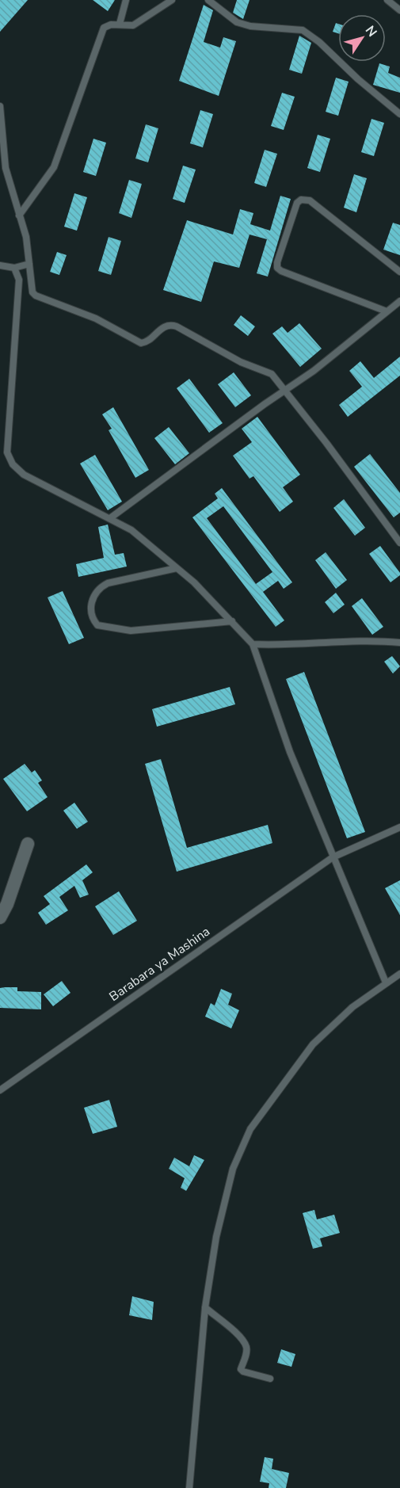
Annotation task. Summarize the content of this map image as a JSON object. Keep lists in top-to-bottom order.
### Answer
{
  "streets": {
    "lane": ["Barabara ya Mashina"]
  },
  "north": "top right"
}
